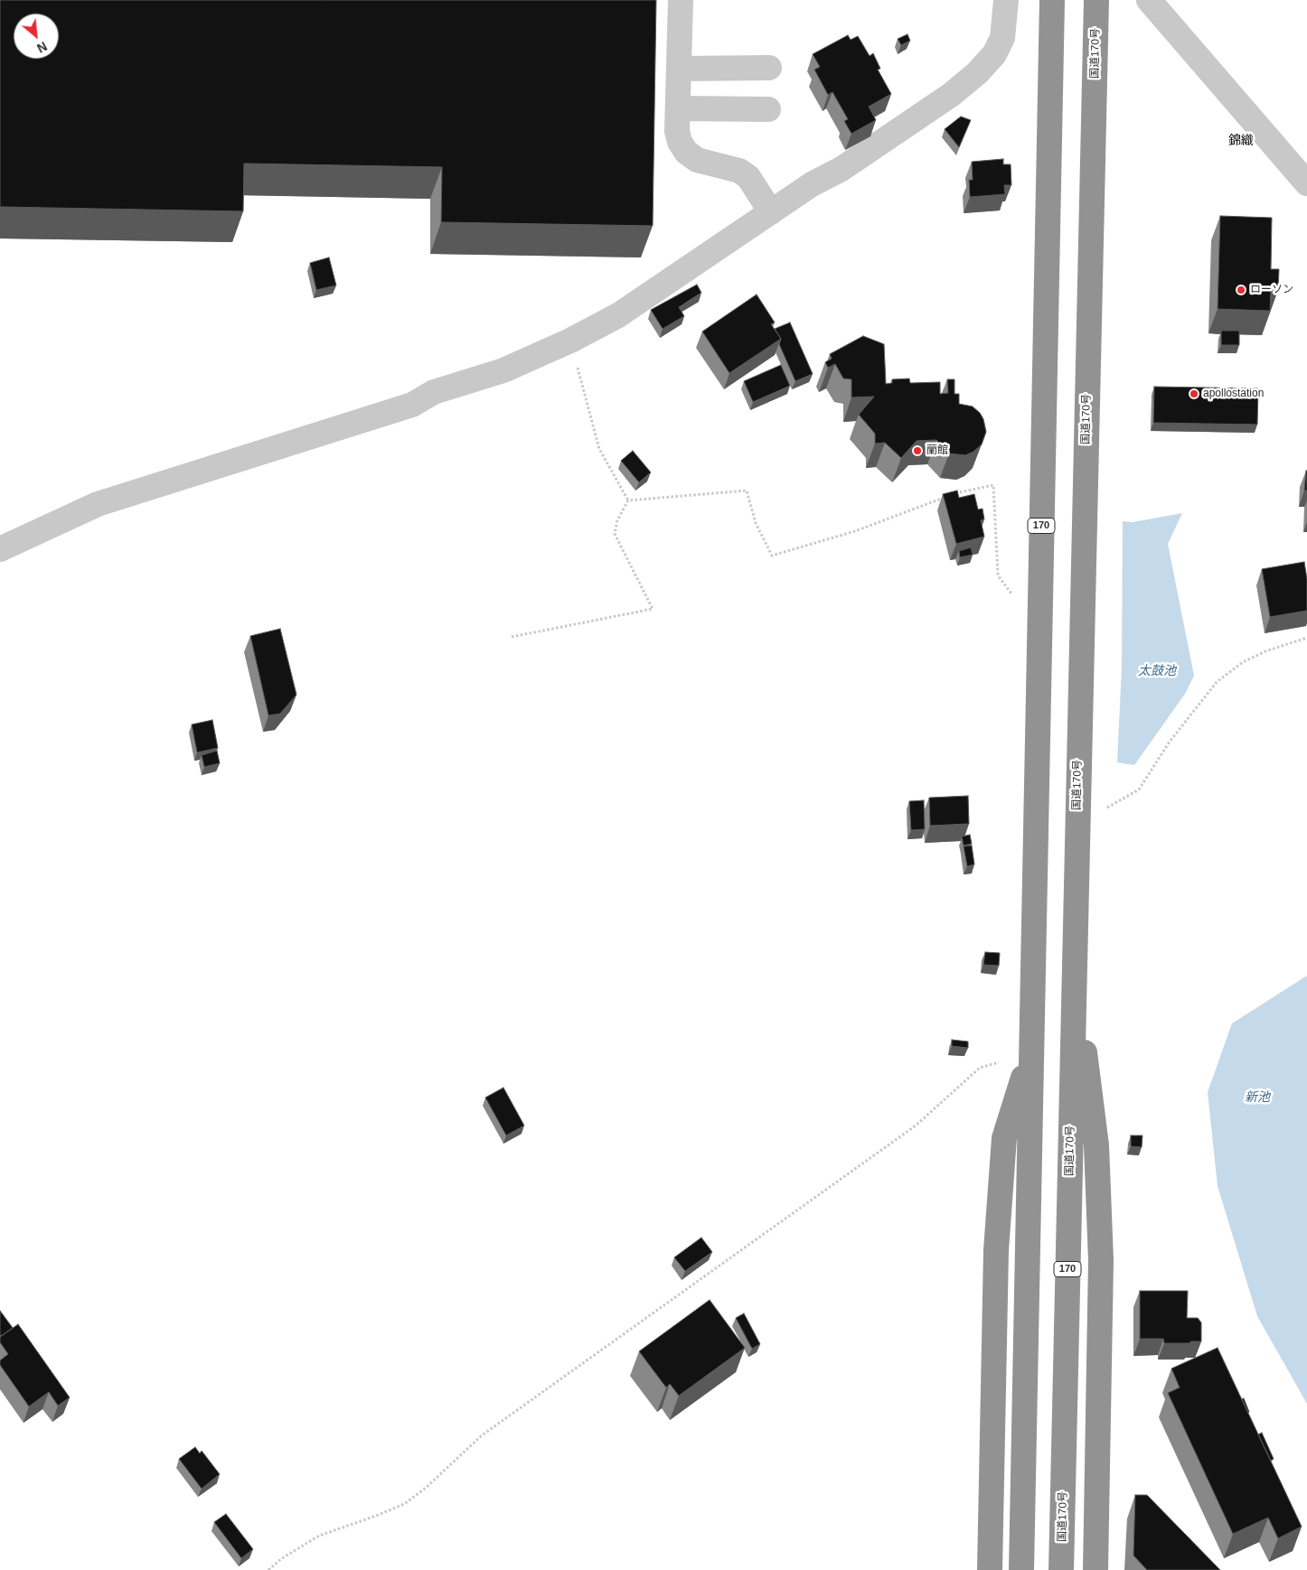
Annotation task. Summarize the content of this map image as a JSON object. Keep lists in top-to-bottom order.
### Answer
{
  "streets": {
    "highway": ["国道170号", "170"]
  },
  "districts": ["錦織"],
  "water": ["太鼓池", "新池"],
  "places": ["ローソン", "apollostation", "蘭館"],
  "north": "bottom right"
}
